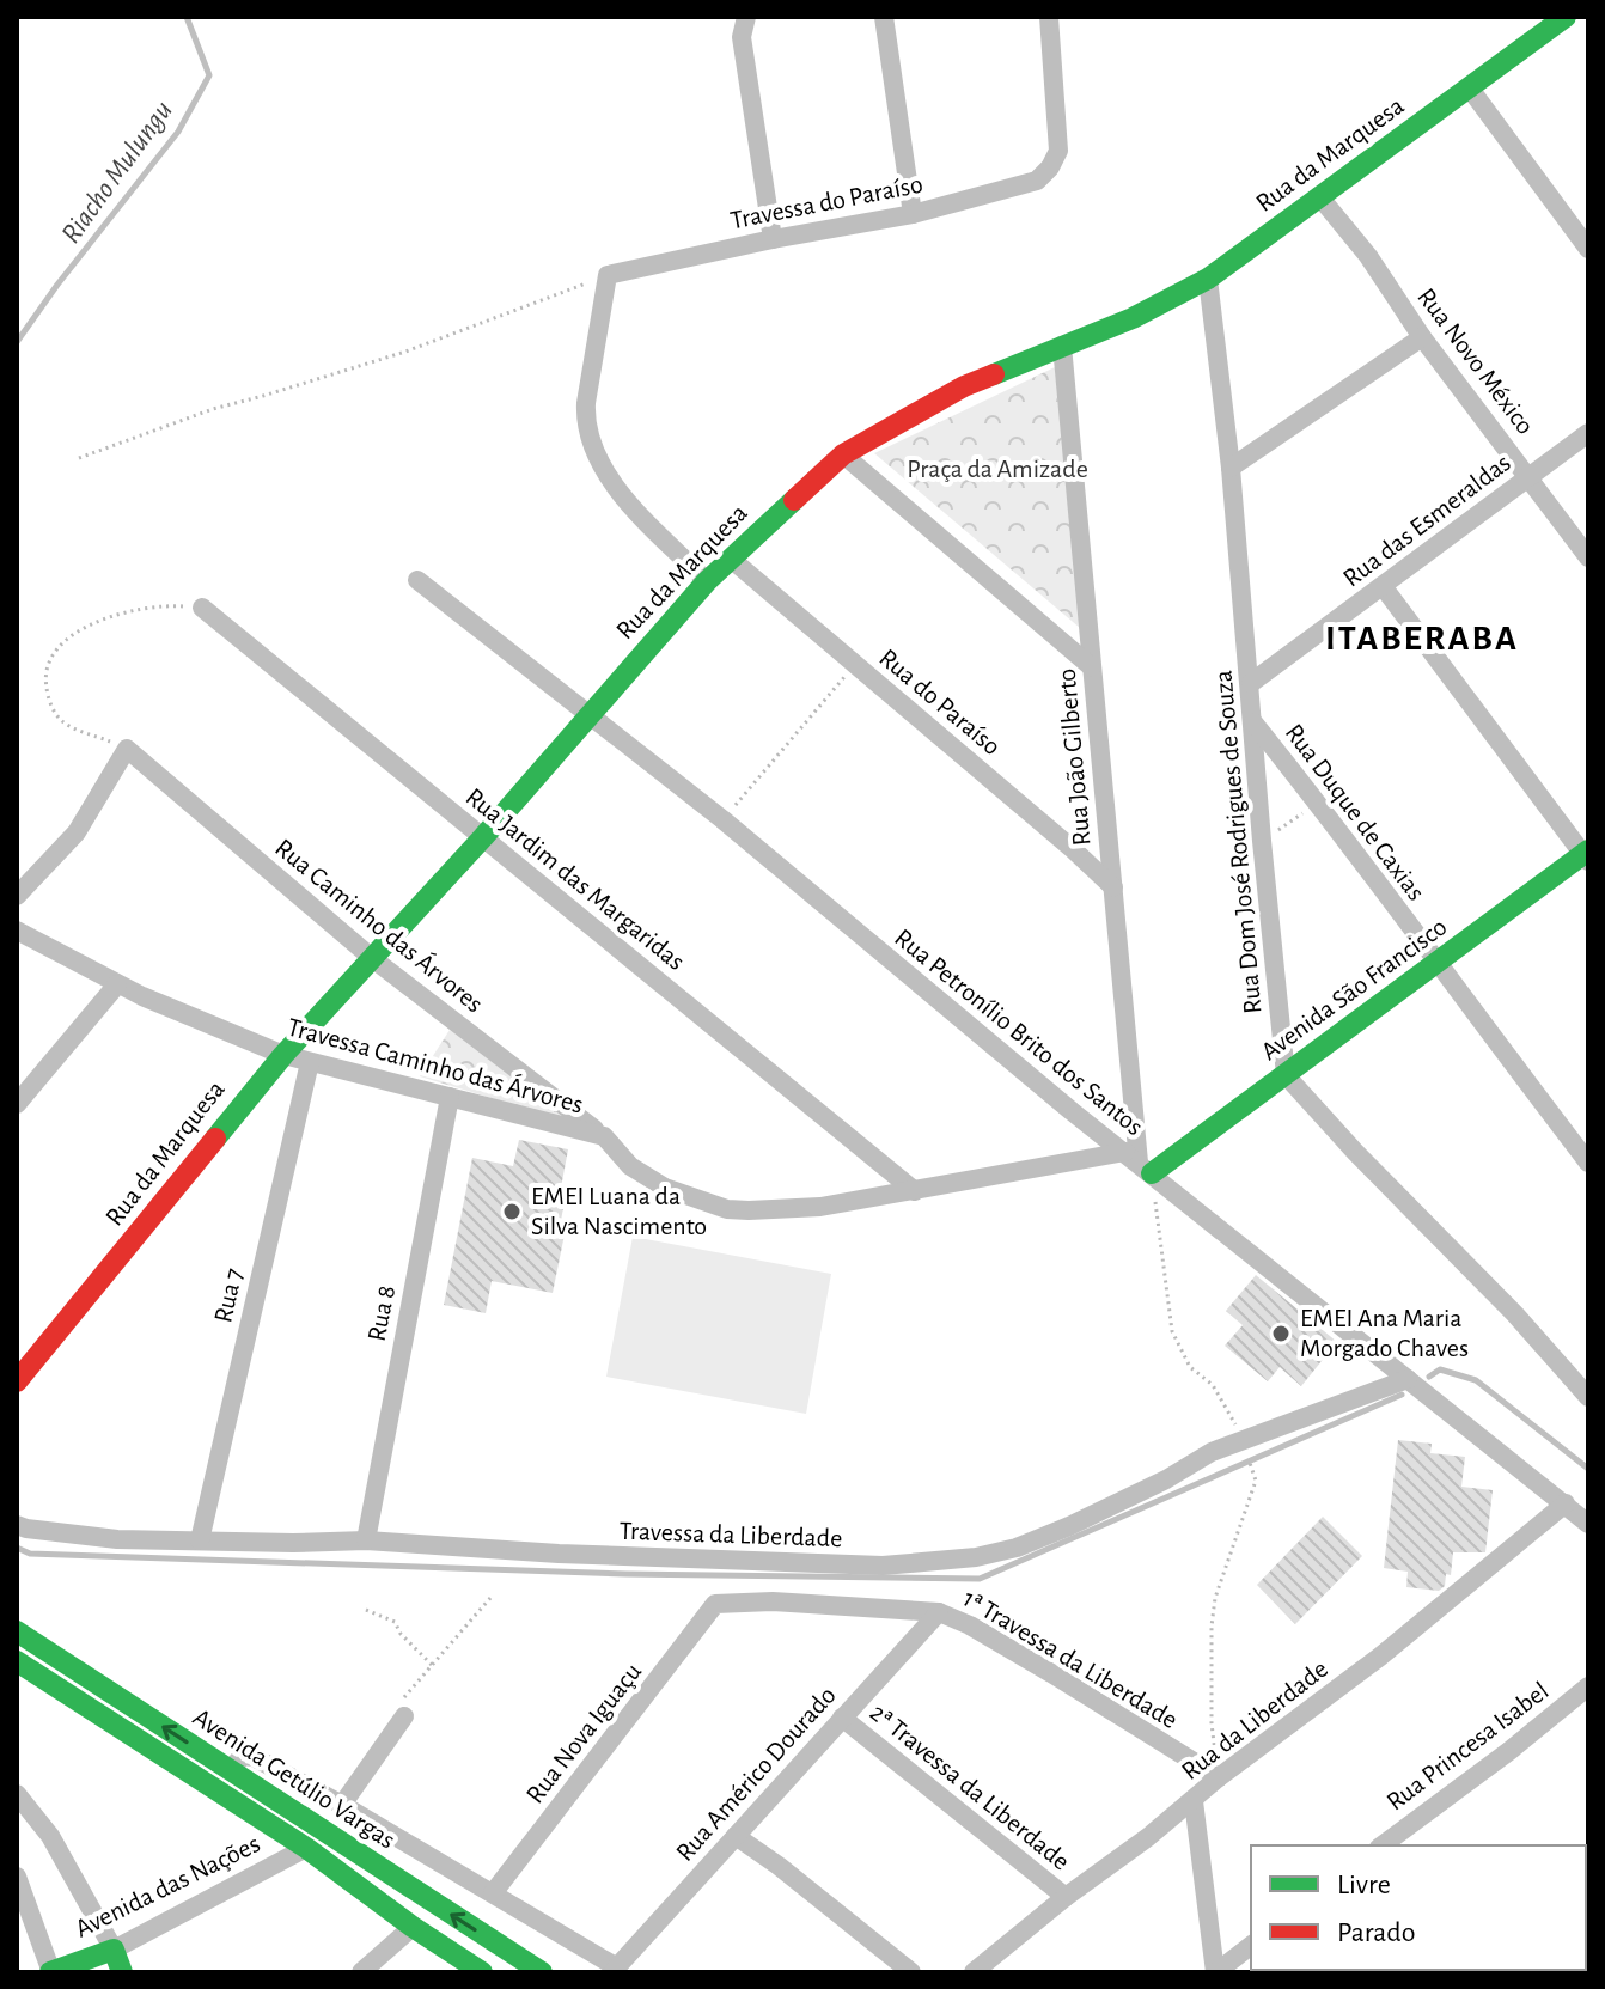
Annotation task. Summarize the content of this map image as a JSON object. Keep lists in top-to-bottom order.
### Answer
{
  "streets": {
    "main road": [
      "Rua da Marquesa",
      "Avenida São Francisco",
      "Avenida Getúlio Vargas",
      "Avenida das Nações"
    ],
    "street": [
      "Travessa do Paraíso",
      "Rua Novo México",
      "Rua das Esmeraldas",
      "Rua do Paraíso",
      "Rua João Gilberto",
      "Rua Duque de Caxias",
      "Rua Dom José Rodrigues de Souza",
      "Rua Jardim das Margaridas",
      "Rua Caminho das Árvores",
      "Rua Petronílio Brito dos Santos",
      "Travessa Caminho das Árvores",
      "Rua 7",
      "Rua 8",
      "Travessa da Liberdade",
      "1ª Travessa da Liberdade",
      "Rua da Liberdade",
      "Rua Nova Iguaçu",
      "Rua Princesa Isabel",
      "Rua Américo Dourado",
      "2ª Travessa da Liberdade"
    ]
  },
  "crossings": [
    ["Rua da Marquesa", "Rua Novo México"],
    ["Rua da Marquesa", "Rua do Paraíso"],
    ["Rua da Marquesa", "Rua João Gilberto"],
    ["Rua da Marquesa", "Rua Dom José Rodrigues de Souza"],
    ["Rua da Marquesa", "Rua Jardim das Margaridas"],
    ["Rua da Marquesa", "Rua Caminho das Árvores"],
    ["Rua da Marquesa", "Rua Petronílio Brito dos Santos"],
    ["Rua da Marquesa", "Travessa Caminho das Árvores"],
    ["Rua Novo México", "Rua das Esmeraldas"],
    ["Rua das Esmeraldas", "Rua Dom José Rodrigues de Souza"],
    ["Rua do Paraíso", "Rua João Gilberto"],
    ["Rua João Gilberto", "Avenida São Francisco"],
    ["Rua João Gilberto", "Rua Petronílio Brito dos Santos"],
    ["Rua João Gilberto", "Travessa Caminho das Árvores"],
    ["Rua Duque de Caxias", "Rua Dom José Rodrigues de Souza"],
    ["Rua Duque de Caxias", "Avenida São Francisco"],
    ["Rua Dom José Rodrigues de Souza", "Avenida São Francisco"],
    ["Rua Jardim das Margaridas", "Travessa Caminho das Árvores"],
    ["Rua Caminho das Árvores", "Travessa Caminho das Árvores"],
    ["Avenida São Francisco", "Rua Petronílio Brito dos Santos"],
    ["Avenida São Francisco", "Travessa Caminho das Árvores"],
    ["Rua Petronílio Brito dos Santos", "Travessa Caminho das Árvores"],
    ["Rua Petronílio Brito dos Santos", "Travessa da Liberdade"],
    ["Rua Petronílio Brito dos Santos", "Rua da Liberdade"],
    ["Travessa Caminho das Árvores", "Rua 7"],
    ["Travessa Caminho das Árvores", "Rua 8"],
    ["Rua 7", "Travessa da Liberdade"],
    ["Rua 8", "Travessa da Liberdade"],
    ["1ª Travessa da Liberdade", "Rua da Liberdade"],
    ["1ª Travessa da Liberdade", "Rua Nova Iguaçu"],
    ["1ª Travessa da Liberdade", "Rua Américo Dourado"],
    ["Rua da Liberdade", "2ª Travessa da Liberdade"],
    ["Rua Américo Dourado", "2ª Travessa da Liberdade"],
    ["Avenida Getúlio Vargas", "Avenida das Nações"]
  ],
  "districts": ["ITABERABA"],
  "water": ["Riacho Mulungu"],
  "parks": ["Praça da Amizade"],
  "places": ["EMEI Luana da Silva Nascimento", "EMEI Ana Maria Morgado Chaves"],
  "legend": ["Livre", "Parado"]
}
